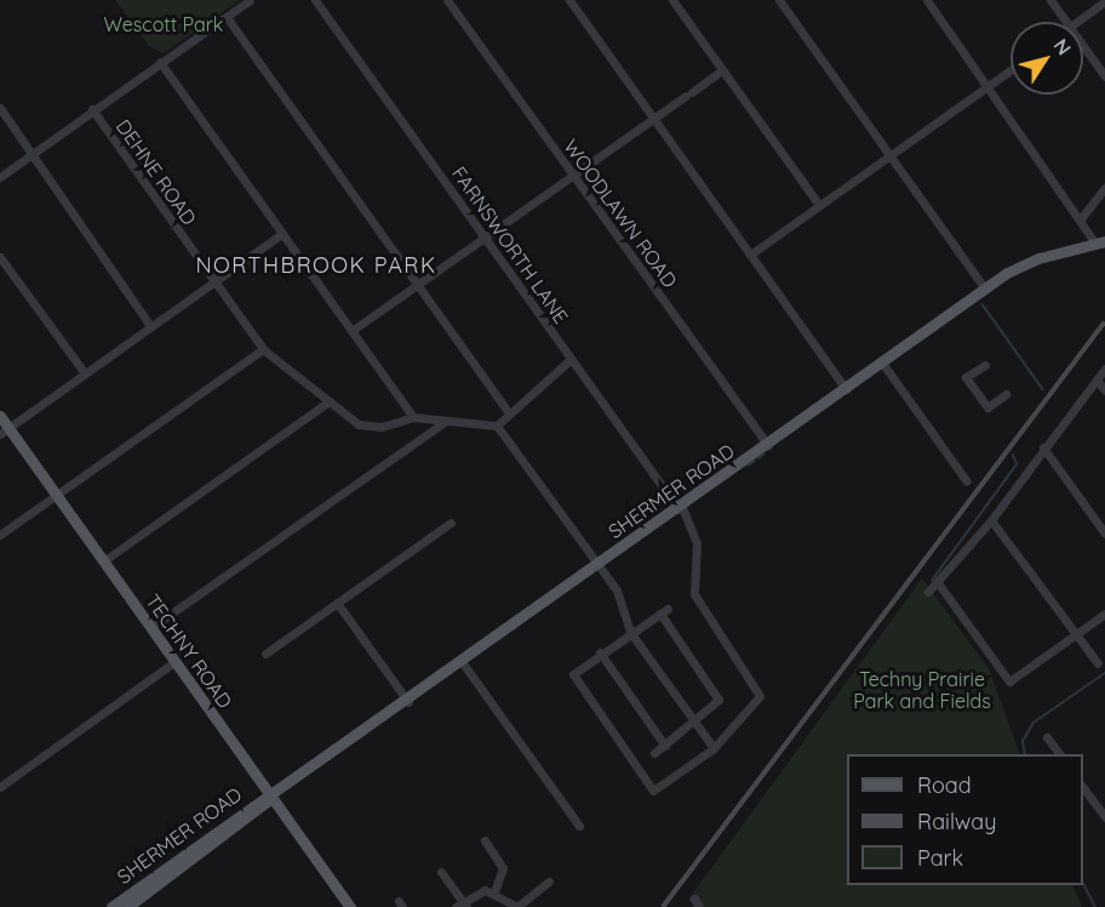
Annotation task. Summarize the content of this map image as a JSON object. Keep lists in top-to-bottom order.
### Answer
{
  "streets": {
    "main road": ["SHERMER ROAD", "TECHNY ROAD"],
    "street": ["DEHNE ROAD", "WOODLAWN ROAD", "FARNSWORTH LANE"]
  },
  "crossings": [
    ["WOODLAWN ROAD", "SHERMER ROAD"],
    ["FARNSWORTH LANE", "SHERMER ROAD"],
    ["SHERMER ROAD", "TECHNY ROAD"]
  ],
  "districts": ["NORTHBROOK PARK"],
  "parks": ["Wescott Park", "Techny Prairie Park and Fields"],
  "legend": ["Road", "Railway", "Park"],
  "north": "top right"
}
